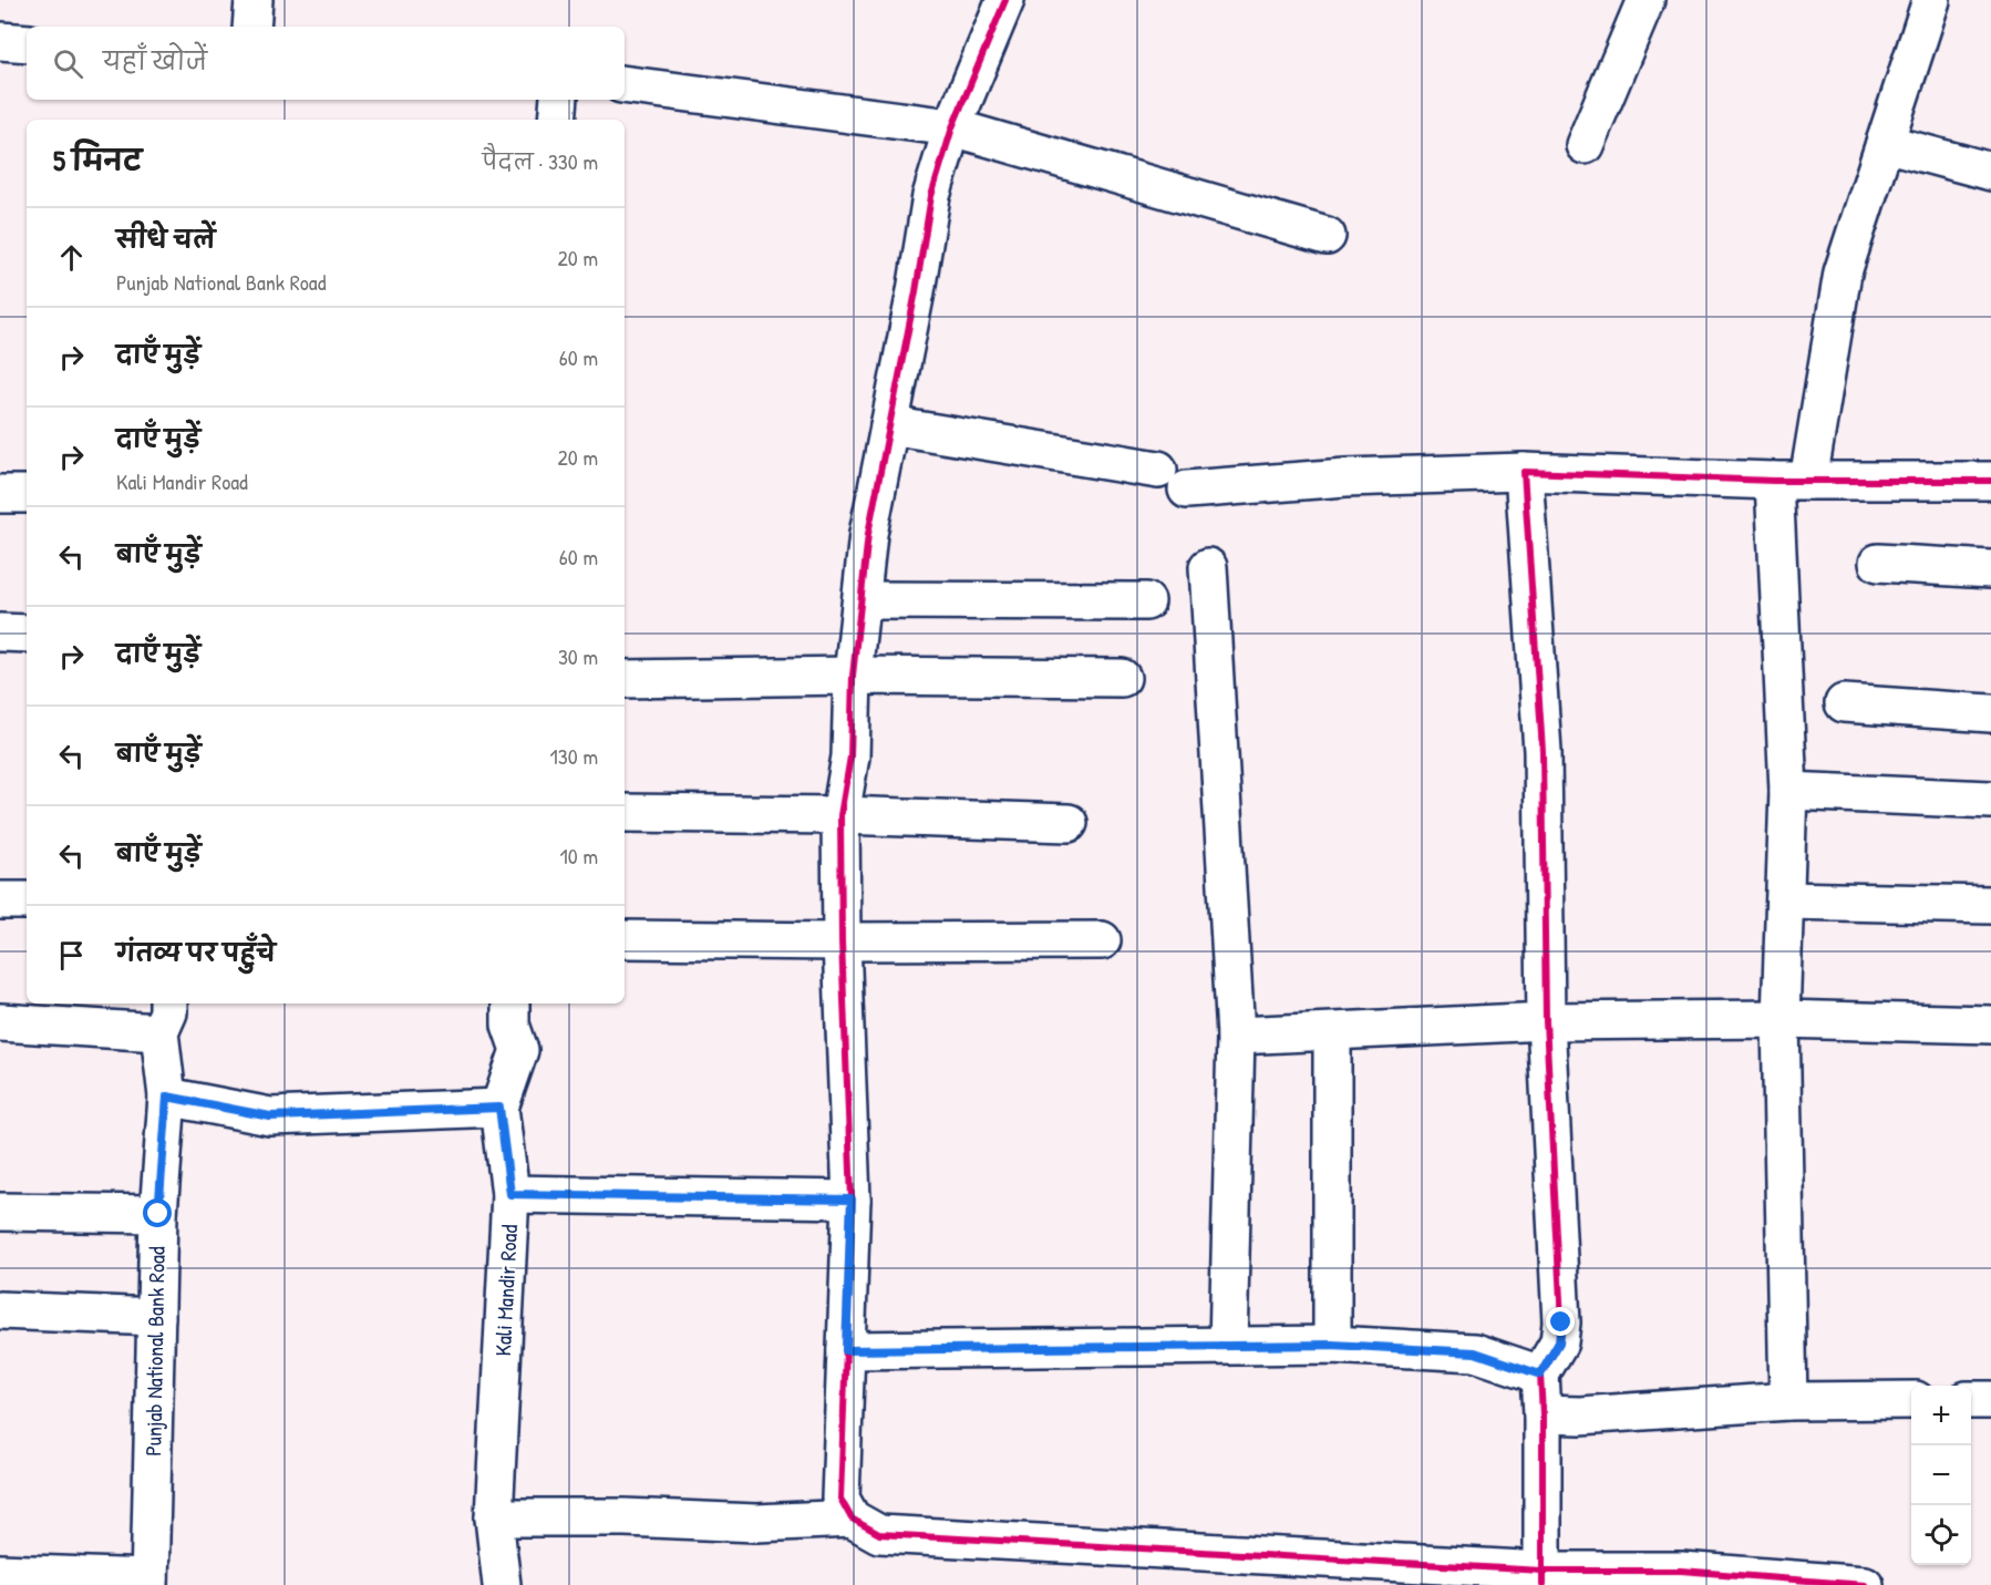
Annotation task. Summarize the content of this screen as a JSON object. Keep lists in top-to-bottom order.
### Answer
{
  "streets": {
    "street": ["Kali Mandir Road", "Punjab National Bank Road"]
  },
  "page": {
    "search": "यहाँ खोजें",
    "heading": ["5 मिनट", "पैदल · 330 m"],
    "list": [
      ["सीधे चलें", "Punjab National Bank Road", "20 m"],
      ["दाएँ मुड़ें", "60 m"],
      ["दाएँ मुड़ें", "Kali Mandir Road", "20 m"],
      ["बाएँ मुड़ें", "60 m"],
      ["दाएँ मुड़ें", "30 m"],
      ["बाएँ मुड़ें", "130 m"],
      ["बाएँ मुड़ें", "10 m"],
      "गंतव्य पर पहुँचे"
    ],
    "map_buttons": ["+", "−"]
  }
}
